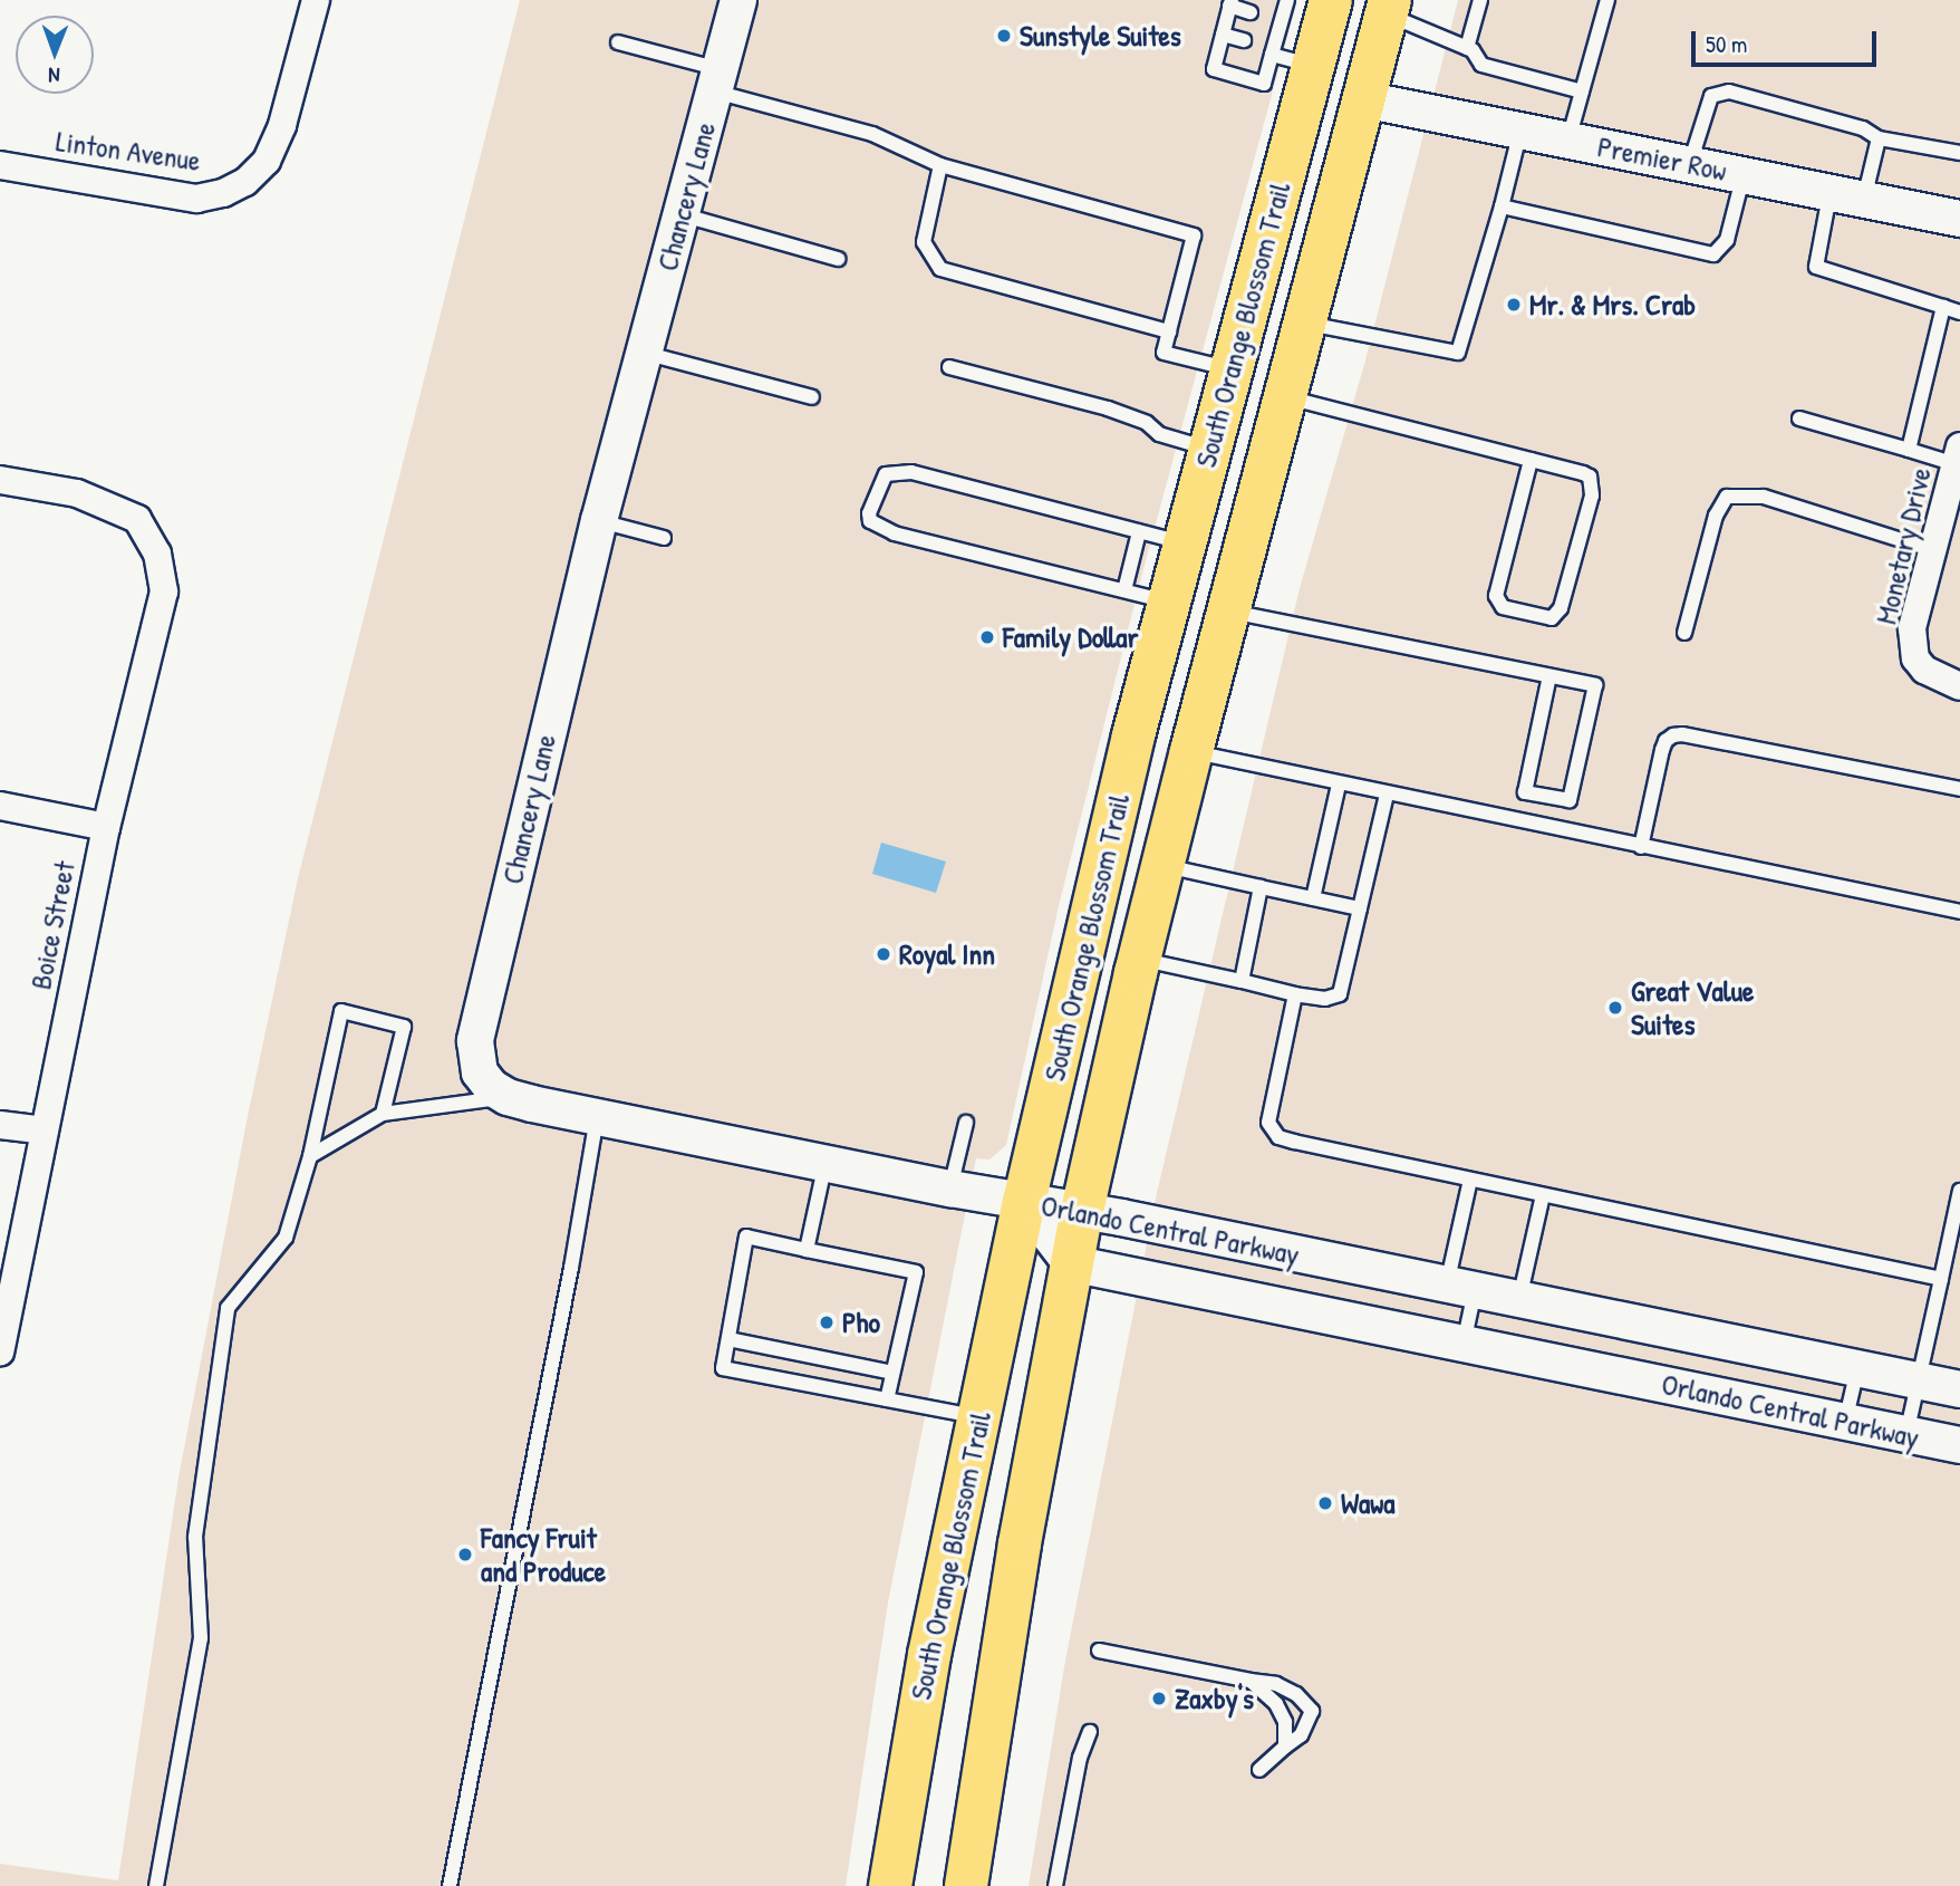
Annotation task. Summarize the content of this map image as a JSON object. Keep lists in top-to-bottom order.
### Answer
{
  "streets": {
    "main road": ["South Orange Blossom Trail"],
    "street": [
      "Linton Avenue",
      "Premier Row",
      "Chancery Lane",
      "Monetary Drive",
      "Boice Street",
      "Orlando Central Parkway"
    ]
  },
  "crossings": [
    ["Premier Row", "South Orange Blossom Trail"],
    ["South Orange Blossom Trail", "Orlando Central Parkway"]
  ],
  "places": [
    "Sunstyle Suites",
    "Mr. & Mrs. Crab",
    "Family Dollar",
    "Royal Inn",
    "Great Value Suites",
    "Pho",
    "Wawa",
    "Fancy Fruit and Produce",
    "Zaxby's"
  ],
  "scale_bar": "50 m",
  "north": "bottom"
}
